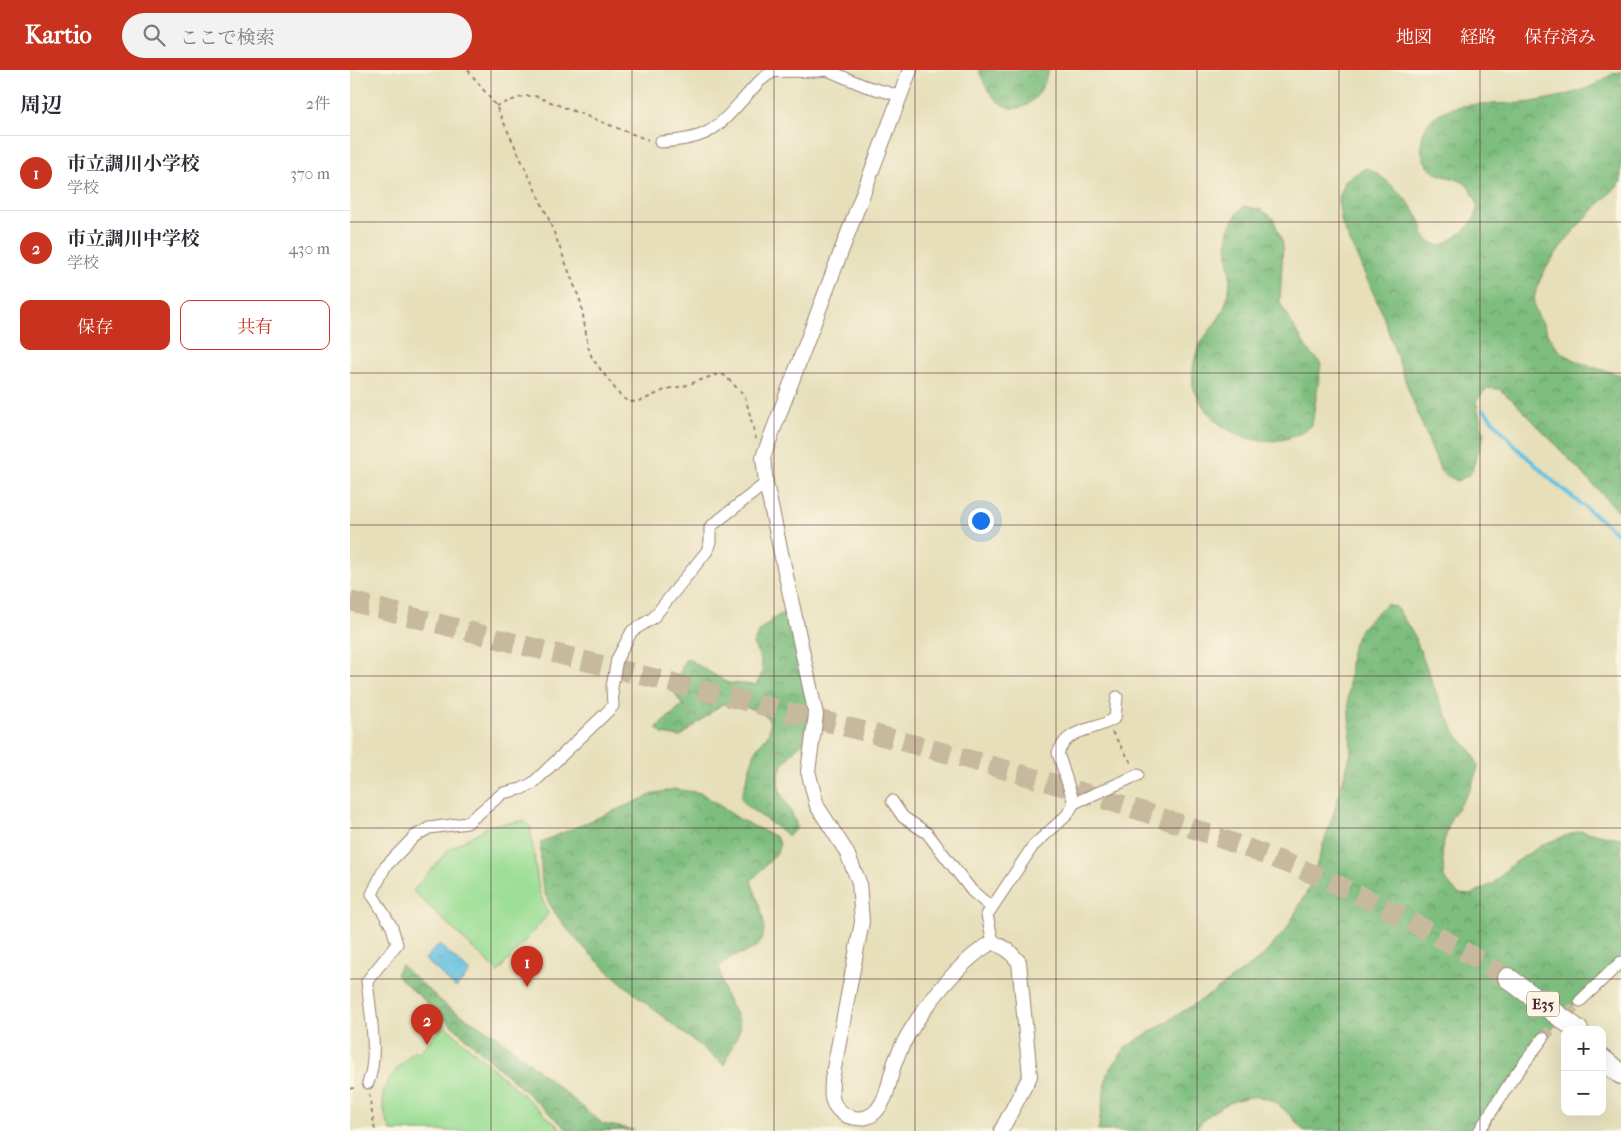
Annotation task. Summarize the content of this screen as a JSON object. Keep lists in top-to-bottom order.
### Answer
{
  "streets": {
    "highway": ["E35"]
  },
  "page": {
    "header": "Kartio",
    "search": "ここで検索",
    "nav": ["地図", "経路", "保存済み"],
    "heading": ["周辺", "2件"],
    "list": [
      {
        "mark": "1",
        "name": "市立調川小学校",
        "note": "学校",
        "value": "370 m"
      },
      {
        "mark": "2",
        "name": "市立調川中学校",
        "note": "学校",
        "value": "430 m"
      }
    ],
    "buttons": ["保存", "共有"],
    "pins": ["1", "2"],
    "map_buttons": ["+", "−"]
  }
}
